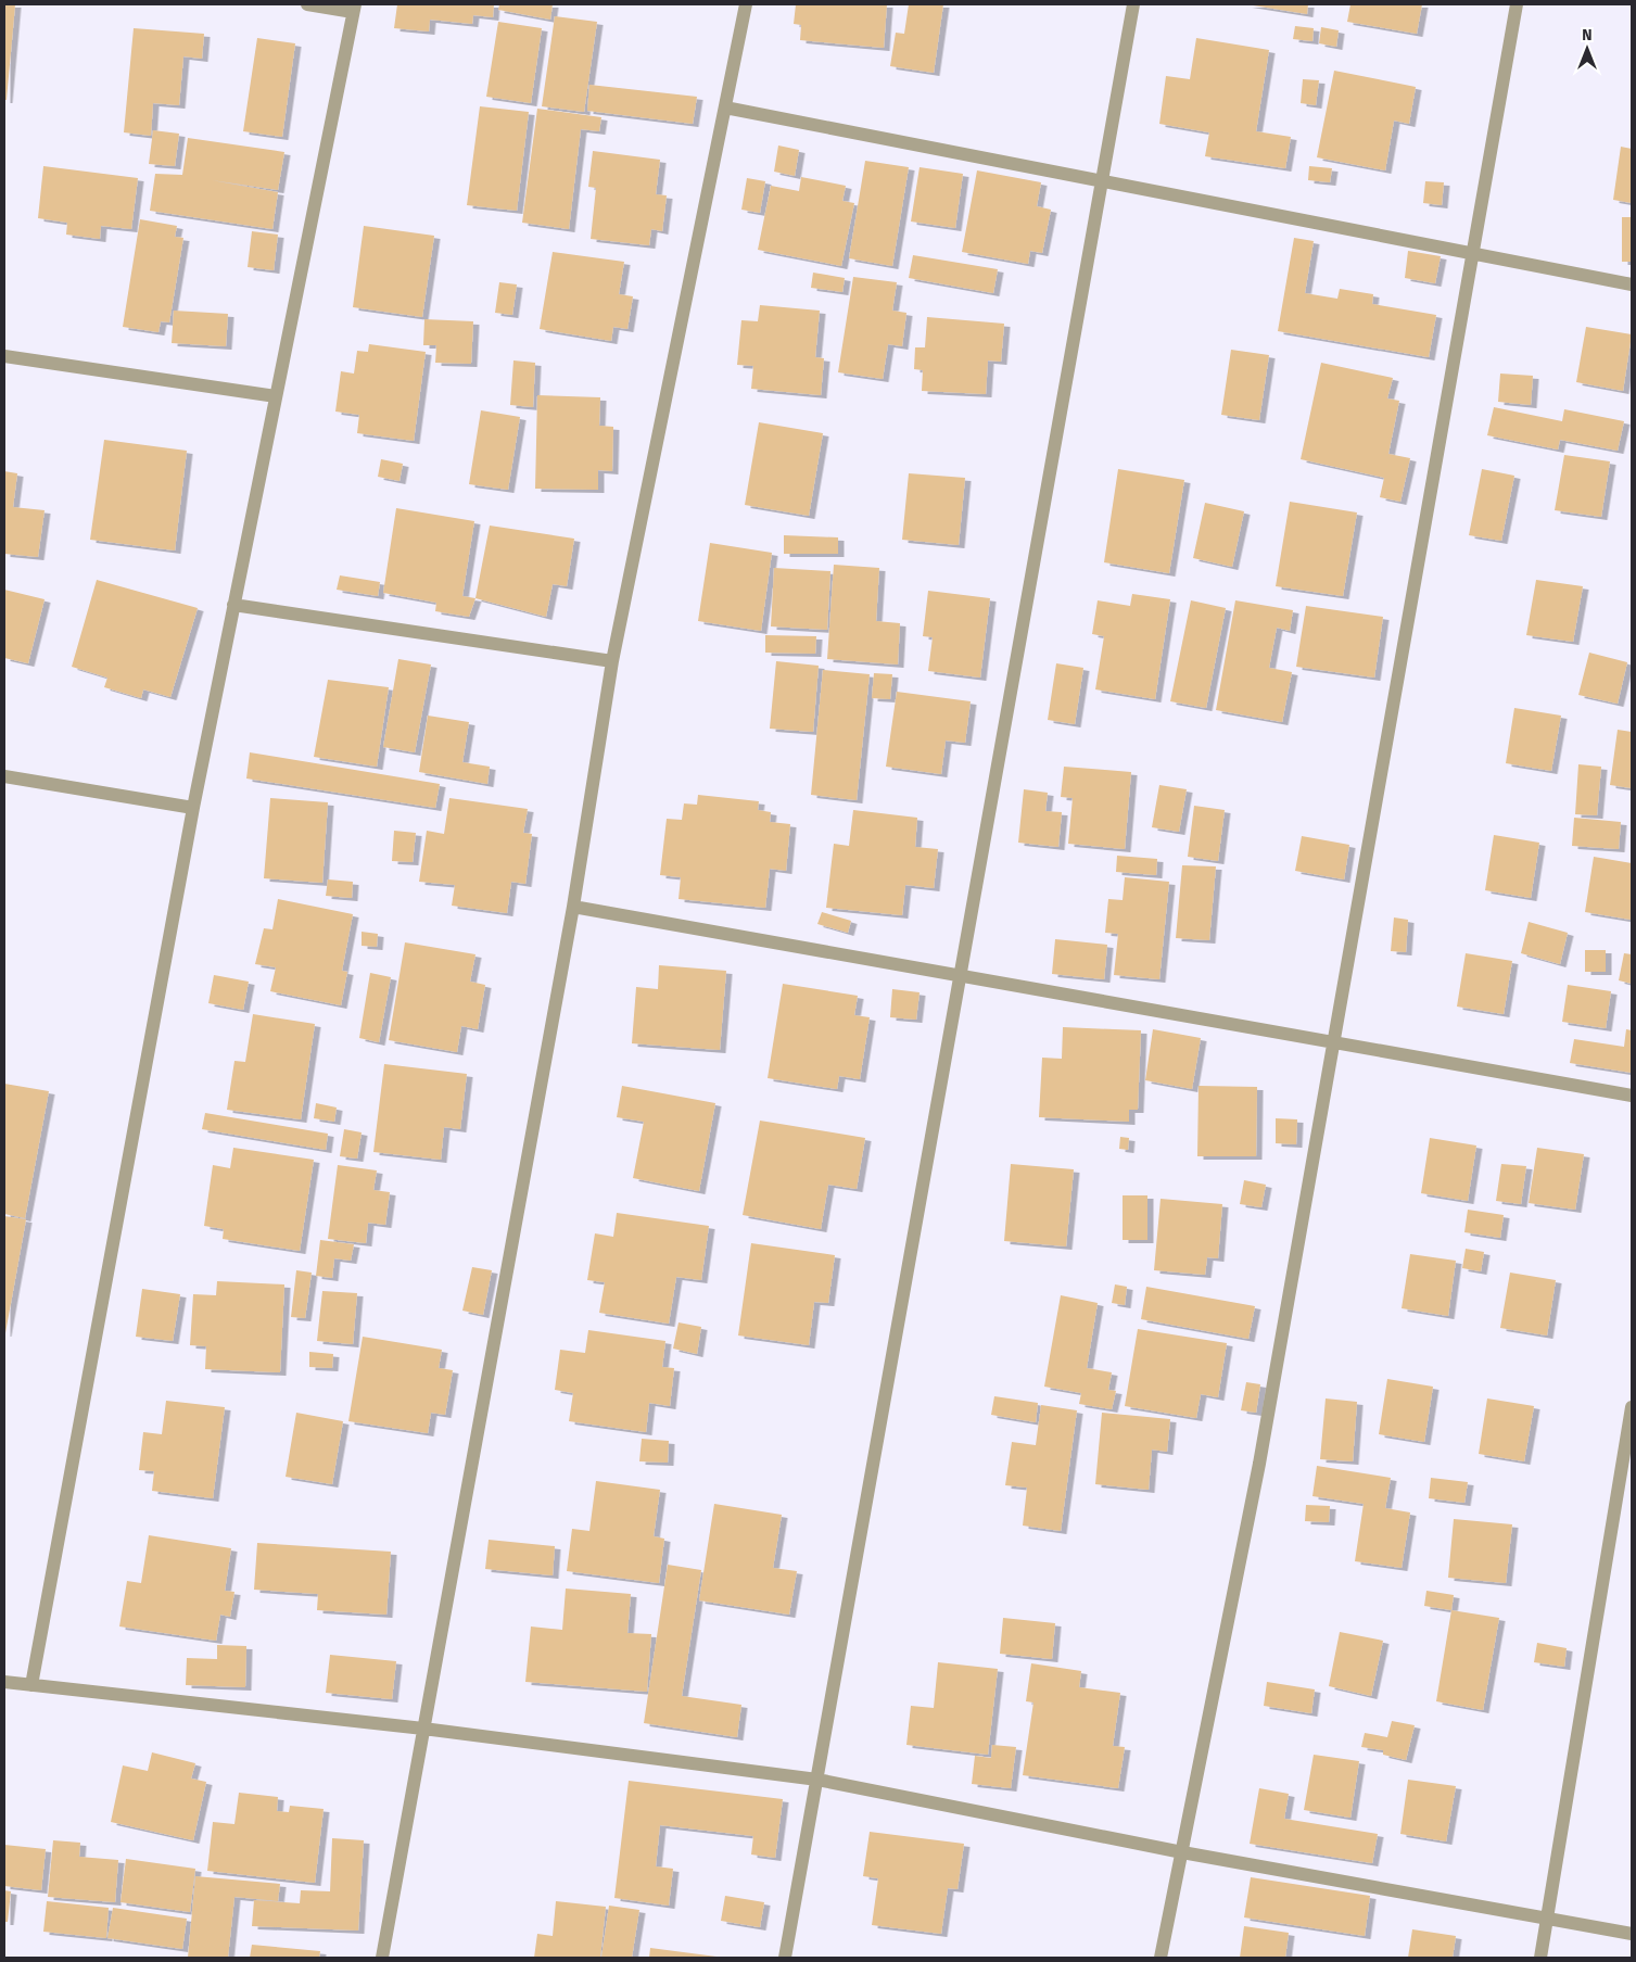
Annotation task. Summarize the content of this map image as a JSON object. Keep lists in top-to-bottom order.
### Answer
{
  "north": "top"
}
